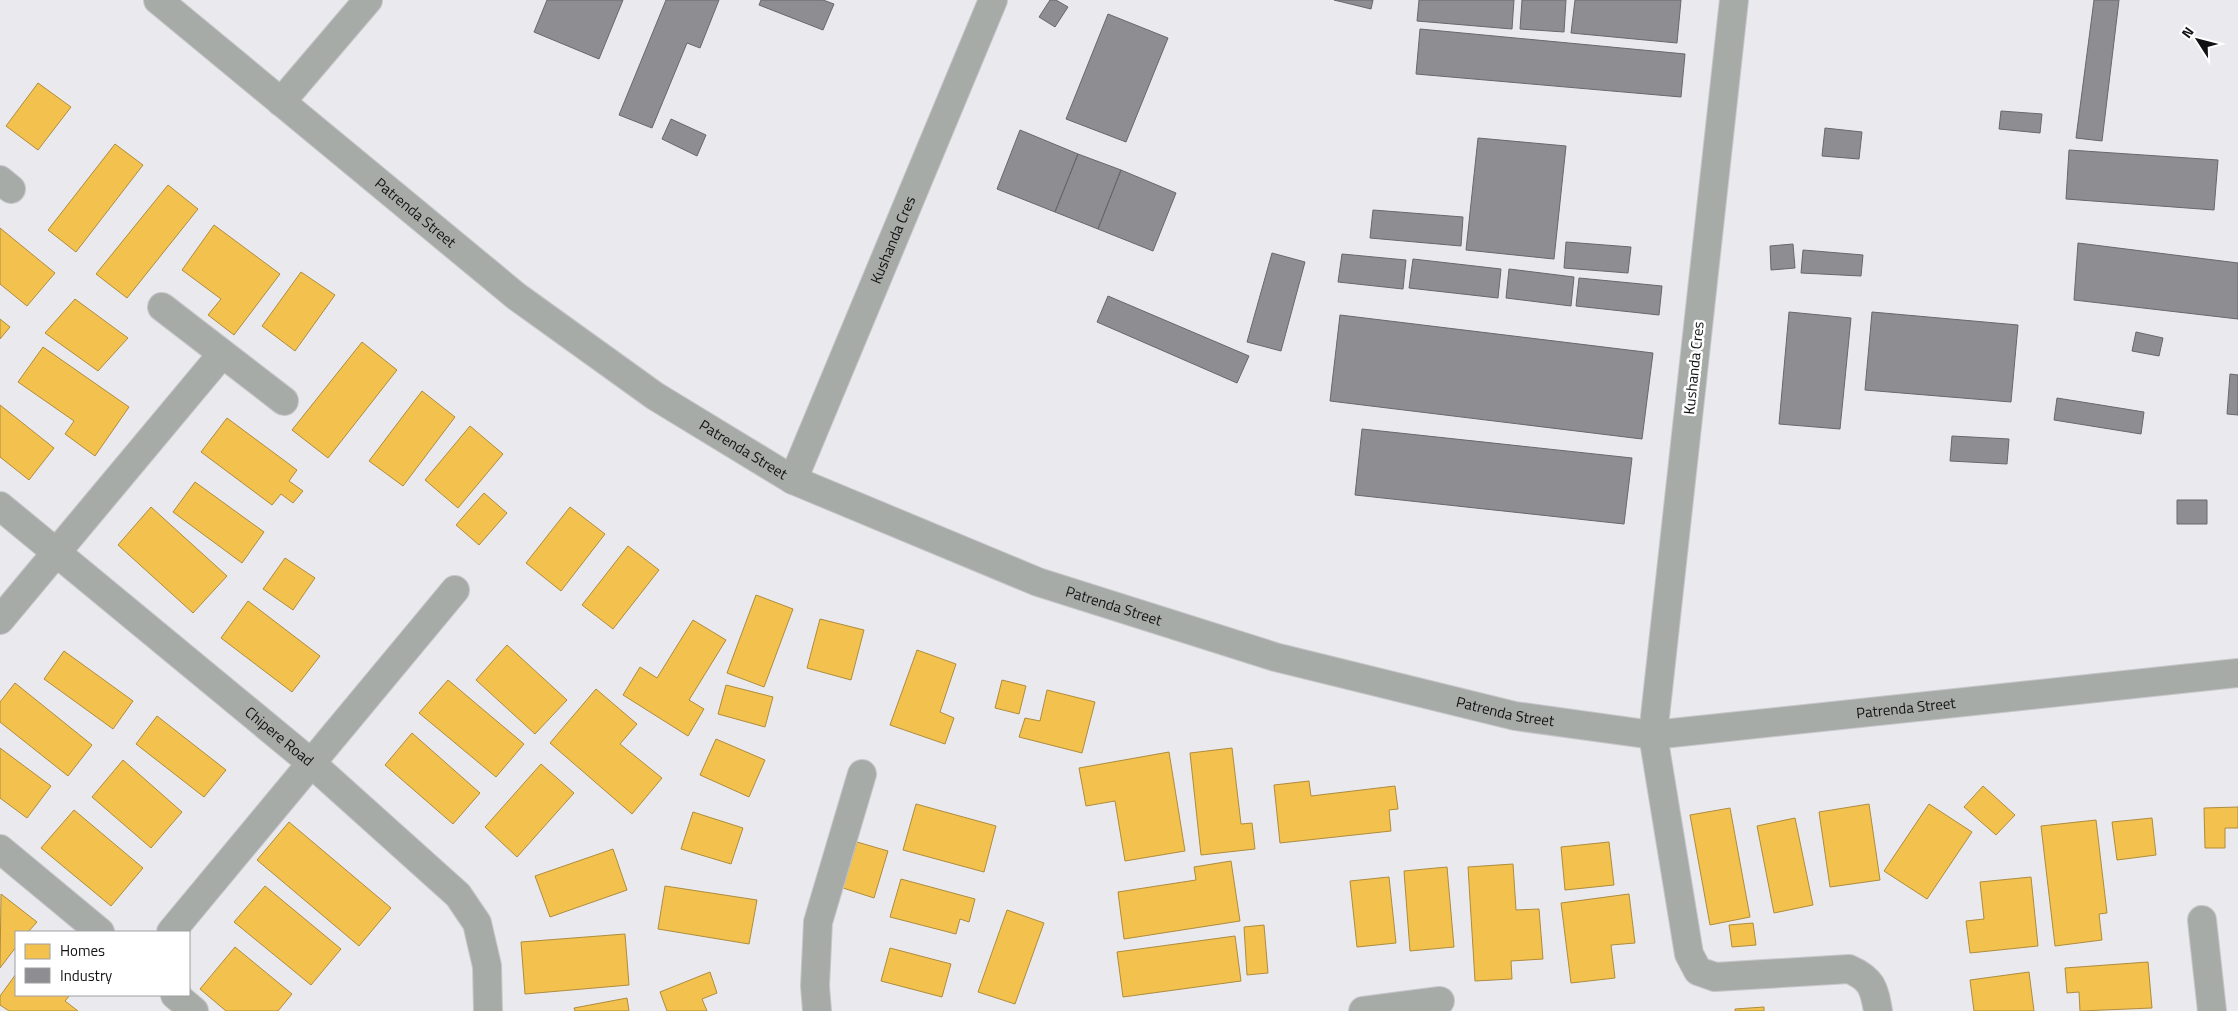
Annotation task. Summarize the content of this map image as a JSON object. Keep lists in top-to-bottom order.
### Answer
{
  "streets": {
    "street": ["Patrenda Street", "Kushanda Cres", "Chipere Road"]
  },
  "crossings": [
    ["Patrenda Street", "Kushanda Cres"]
  ],
  "legend": ["Homes", "Industry"],
  "north": "top left"
}
